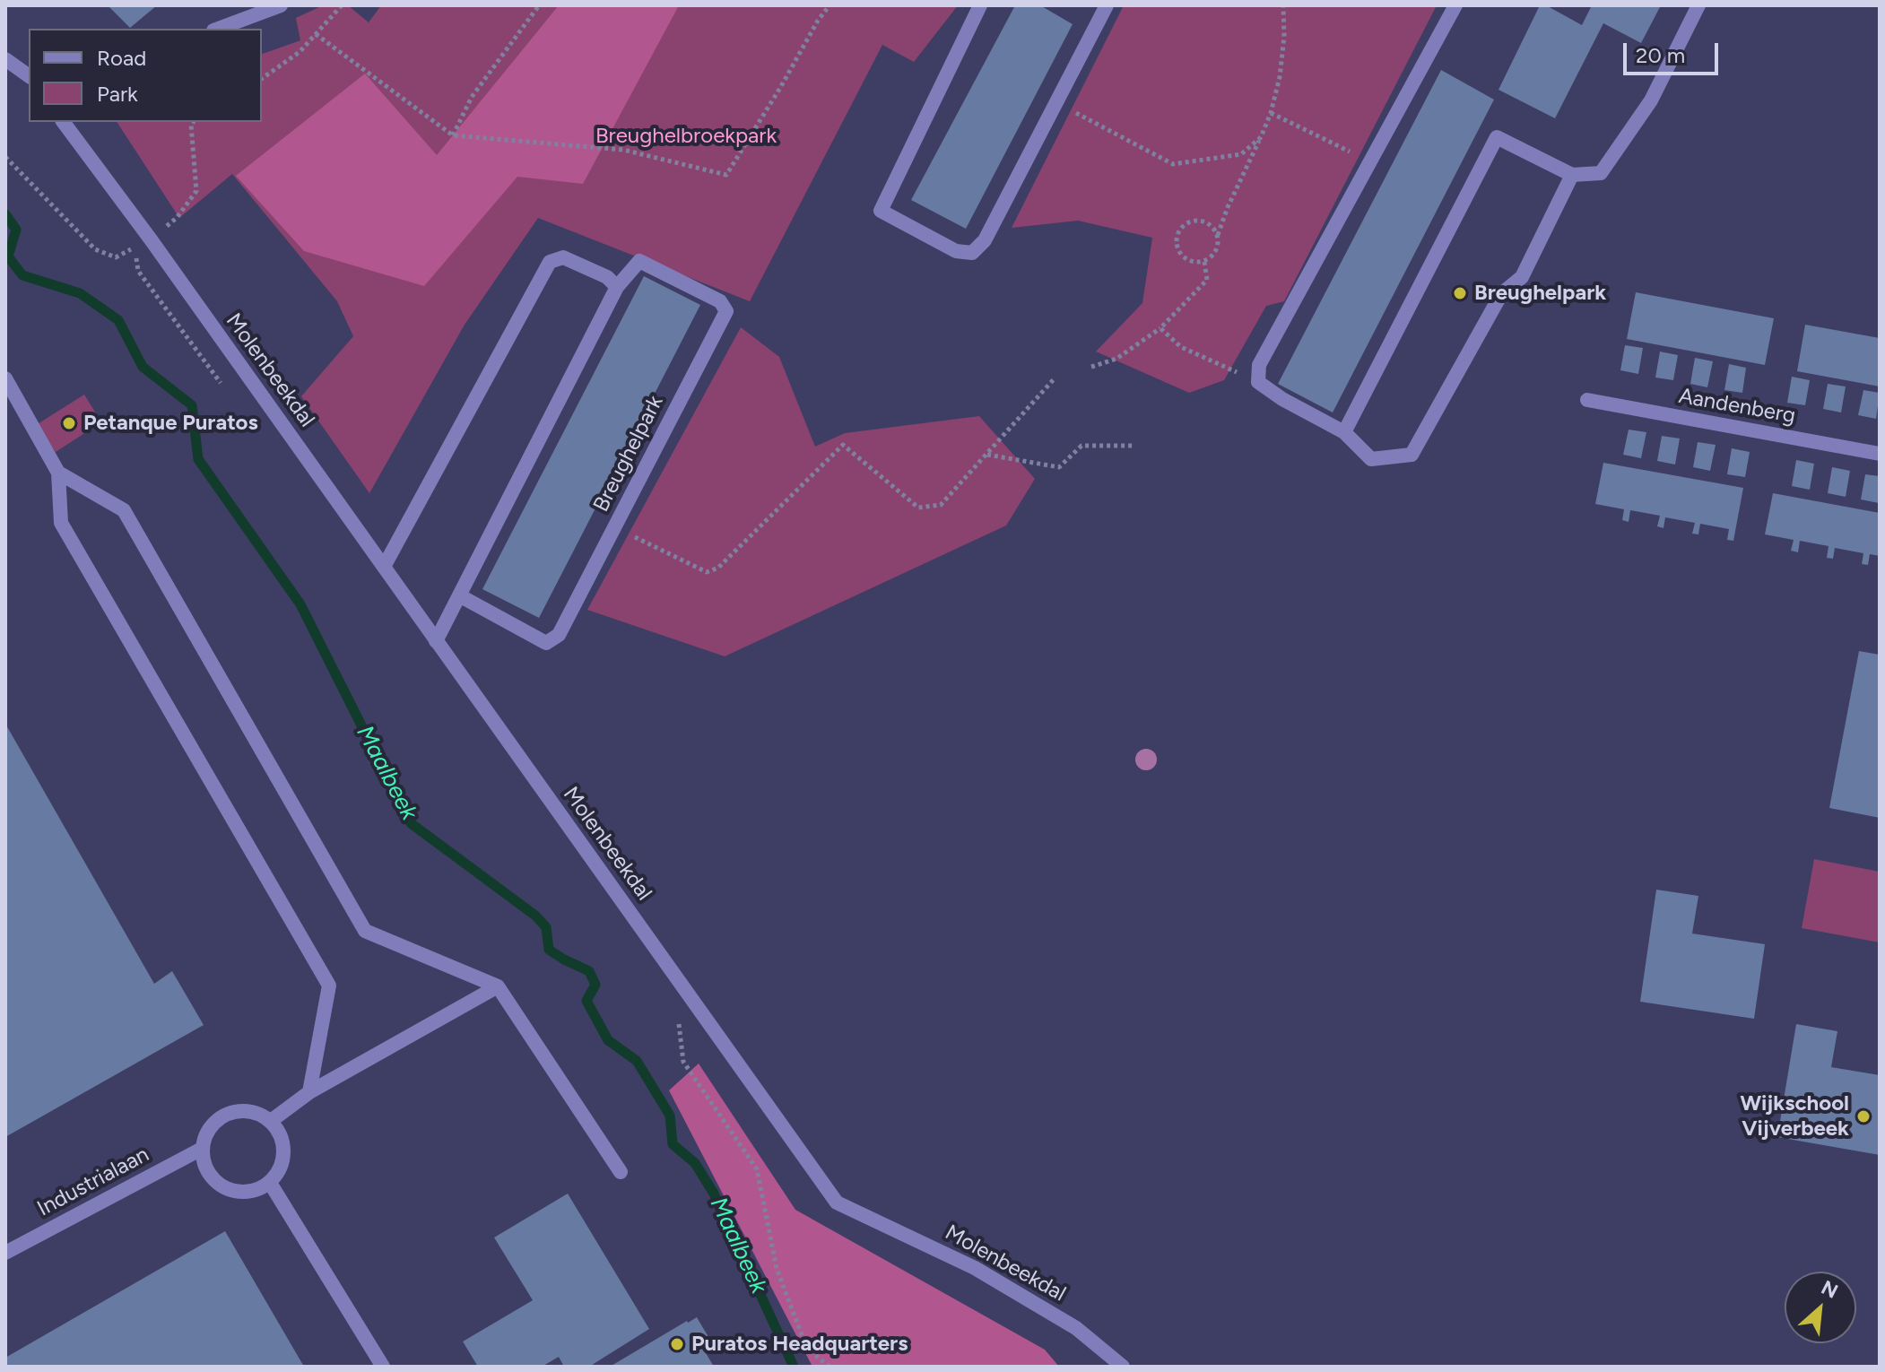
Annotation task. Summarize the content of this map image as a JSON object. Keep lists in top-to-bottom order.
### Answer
{
  "streets": {
    "street": [
      "Molenbeekdal",
      "Aandenberg",
      "Breughelpark",
      "Industrialaan"
    ]
  },
  "crossings": [
    ["Molenbeekdal", "Breughelpark"]
  ],
  "water": ["Maalbeek"],
  "parks": ["Breughelbroekpark"],
  "places": [
    "Breughelpark",
    "Petanque Puratos",
    "Wijkschool Vijverbeek",
    "Puratos Headquarters"
  ],
  "legend": ["Road", "Park"],
  "scale_bar": "20 m",
  "north": "top right"
}
